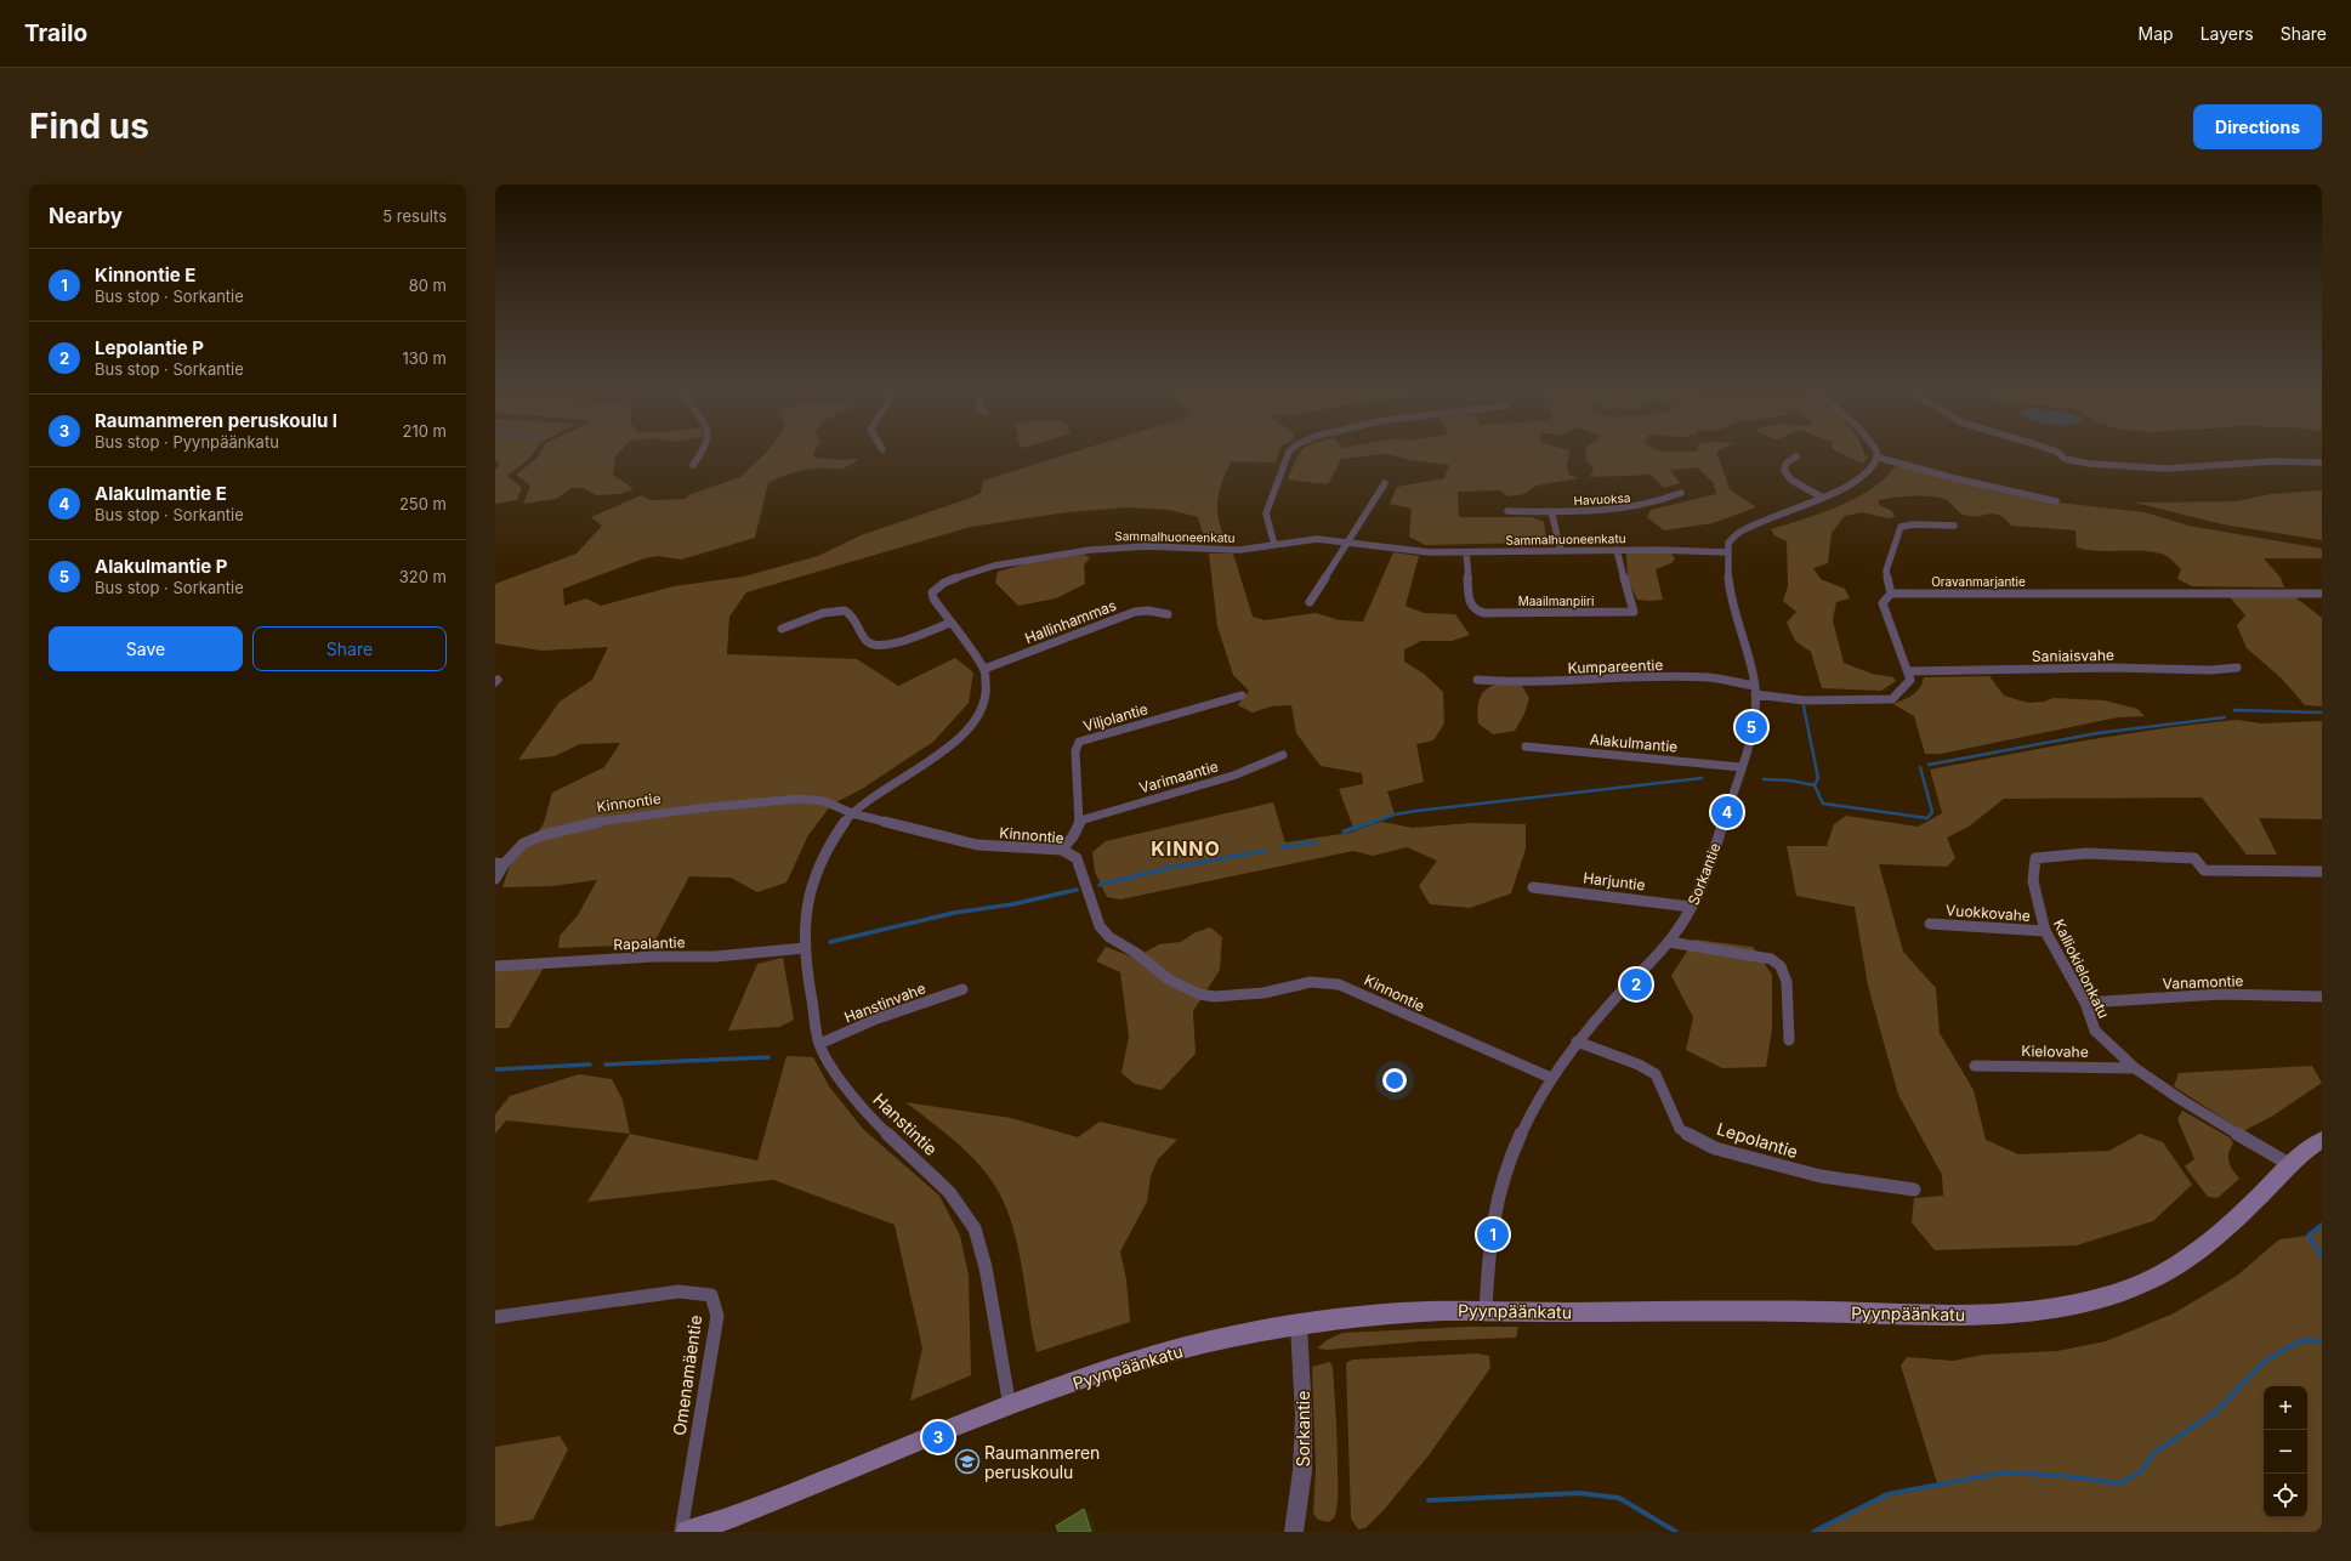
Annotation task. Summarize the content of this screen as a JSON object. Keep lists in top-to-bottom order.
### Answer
{
  "streets": {
    "main road": ["Pyynpäänkatu"],
    "street": [
      "Havuoksa",
      "Sammalhuoneenkatu",
      "Oravanmarjantie",
      "Maailmanpiiri",
      "Hallinhammas",
      "Saniaisvahe",
      "Kumpareentie",
      "Viljolantie",
      "Alakulmantie",
      "Varimaantie",
      "Kinnontie",
      "Sorkantie",
      "Harjuntie",
      "Vuokkovahe",
      "Rapalantie",
      "Kalliokielonkatu",
      "Vanamontie",
      "Hanstinvahe",
      "Kielovahe",
      "Hanstintie",
      "Lepolantie",
      "Omenamäentie"
    ]
  },
  "crossings": [
    ["Sammalhuoneenkatu", "Maailmanpiiri"],
    ["Sammalhuoneenkatu", "Hallinhammas"],
    ["Sammalhuoneenkatu", "Kinnontie"],
    ["Sammalhuoneenkatu", "Sorkantie"],
    ["Sammalhuoneenkatu", "Hanstintie"],
    ["Kumpareentie", "Sorkantie"],
    ["Viljolantie", "Varimaantie"],
    ["Alakulmantie", "Sorkantie"],
    ["Kinnontie", "Sorkantie"],
    ["Kinnontie", "Hanstintie"],
    ["Sorkantie", "Harjuntie"],
    ["Sorkantie", "Lepolantie"],
    ["Sorkantie", "Pyynpäänkatu"],
    ["Vuokkovahe", "Kalliokielonkatu"],
    ["Rapalantie", "Hanstintie"],
    ["Kalliokielonkatu", "Vanamontie"],
    ["Kalliokielonkatu", "Kielovahe"],
    ["Kalliokielonkatu", "Pyynpäänkatu"],
    ["Hanstinvahe", "Hanstintie"],
    ["Hanstintie", "Pyynpäänkatu"]
  ],
  "districts": ["KINNO"],
  "places": {
    "school or university": ["Raumanmeren peruskoulu"]
  },
  "page": {
    "header": "Trailo",
    "nav": ["Map", "Layers", "Share"],
    "buttons": [
      "Directions",
      ["Save", "Share"]
    ],
    "title": "Find us",
    "heading": ["Nearby", "5 results"],
    "list": [
      {
        "mark": "1",
        "name": "Kinnontie E",
        "note": "Bus stop · Sorkantie",
        "value": "80 m"
      },
      {
        "mark": "2",
        "name": "Lepolantie P",
        "note": "Bus stop · Sorkantie",
        "value": "130 m"
      },
      {
        "mark": "3",
        "name": "Raumanmeren peruskoulu I",
        "note": "Bus stop · Pyynpäänkatu",
        "value": "210 m"
      },
      {
        "mark": "4",
        "name": "Alakulmantie E",
        "note": "Bus stop · Sorkantie",
        "value": "250 m"
      },
      {
        "mark": "5",
        "name": "Alakulmantie P",
        "note": "Bus stop · Sorkantie",
        "value": "320 m"
      }
    ],
    "pins": [
      "5",
      "4",
      "2",
      "1",
      "3"
    ],
    "map_buttons": ["+", "−"]
  }
}
